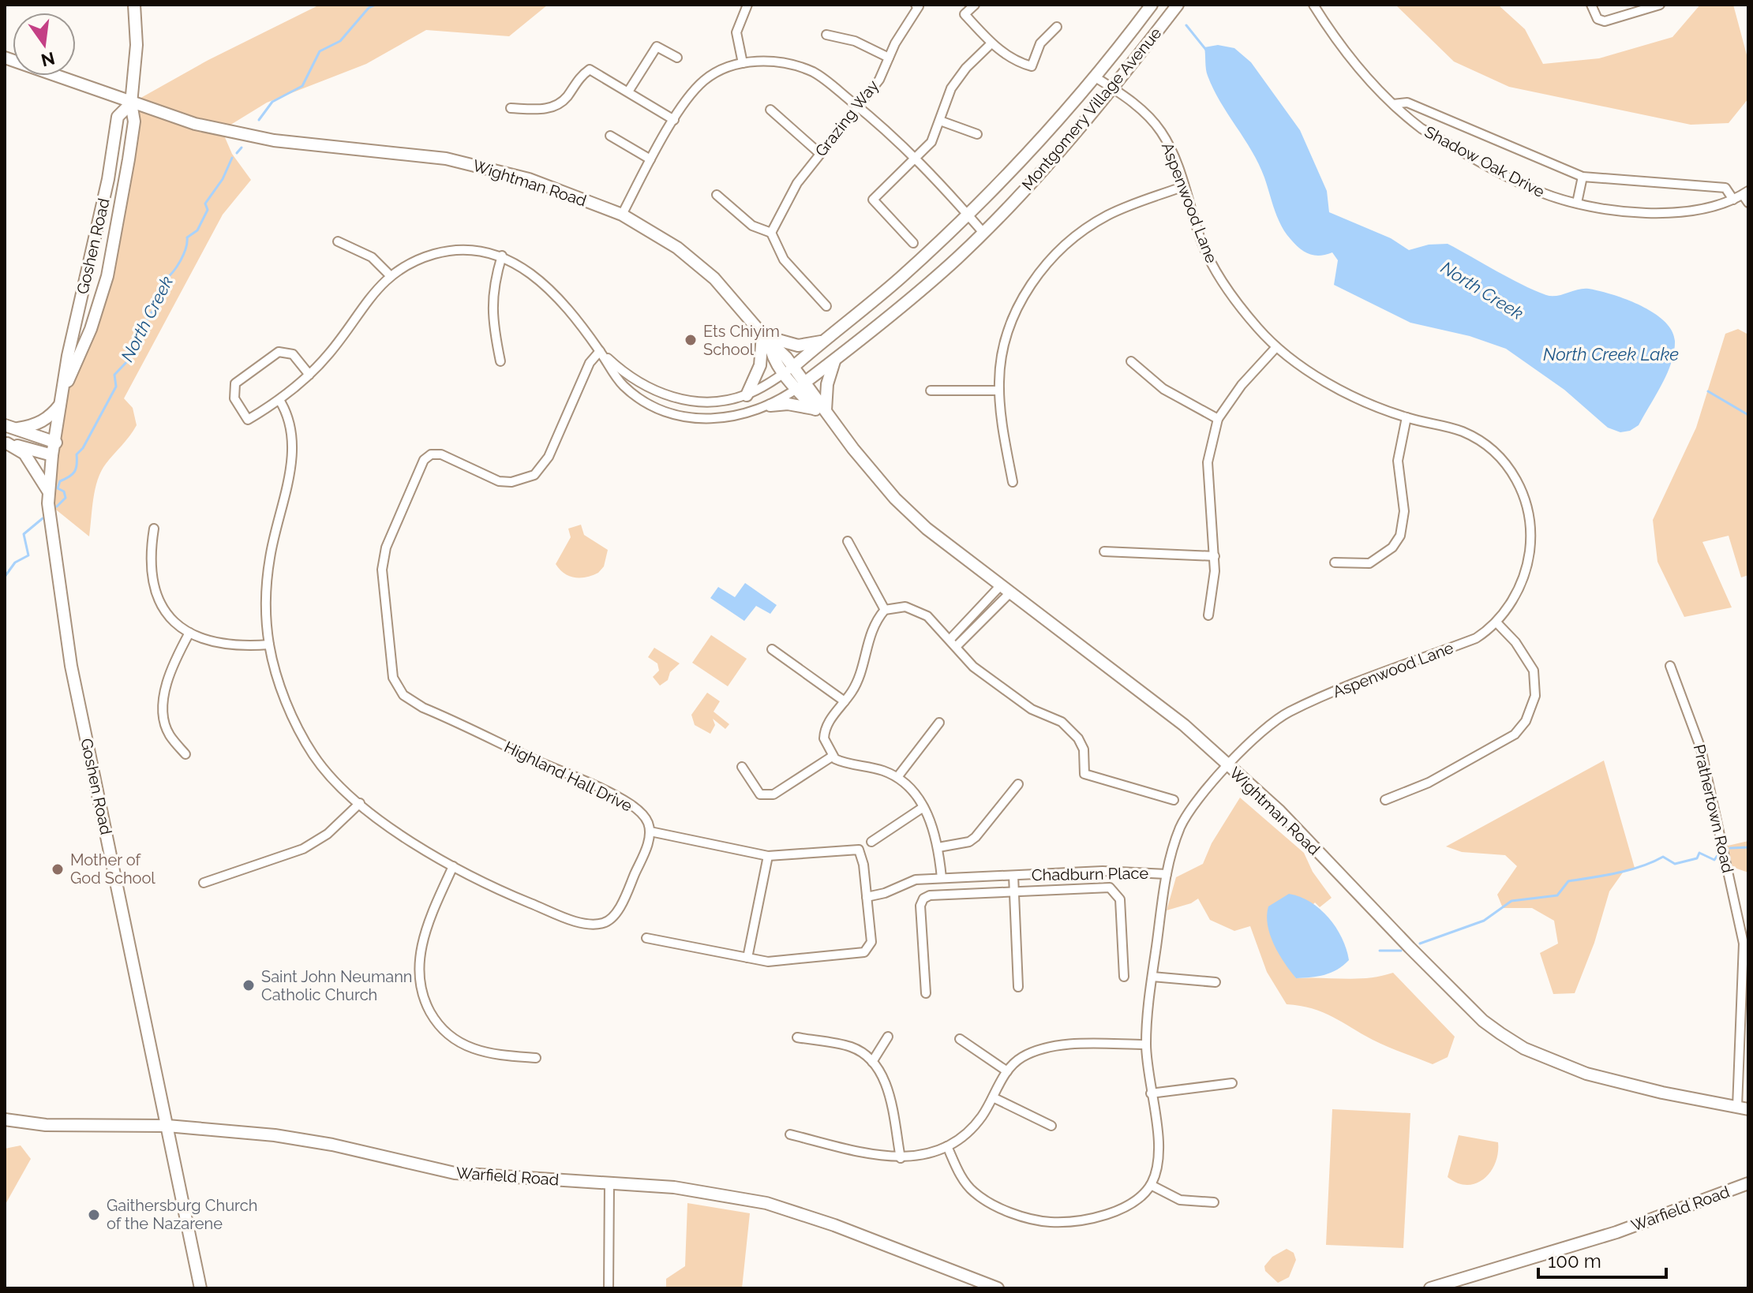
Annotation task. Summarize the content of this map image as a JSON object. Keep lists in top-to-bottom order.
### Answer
{
  "streets": {
    "main road": [
      "Montgomery Village Avenue",
      "Wightman Road",
      "Goshen Road",
      "Warfield Road"
    ],
    "street": [
      "Grazing Way",
      "Shadow Oak Drive",
      "Aspenwood Lane",
      "Highland Hall Drive",
      "Prathertown Road",
      "Chadburn Place"
    ]
  },
  "crossings": [
    ["Montgomery Village Avenue", "Wightman Road"],
    ["Montgomery Village Avenue", "Aspenwood Lane"],
    ["Wightman Road", "Aspenwood Lane"],
    ["Wightman Road", "Goshen Road"],
    ["Wightman Road", "Prathertown Road"],
    ["Aspenwood Lane", "Chadburn Place"],
    ["Goshen Road", "Warfield Road"]
  ],
  "water": ["North Creek", "North Creek Lake"],
  "places": [
    "Ets Chiyim School",
    "Mother of God School",
    "Saint John Neumann Catholic Church",
    "Gaithersburg Church of the Nazarene"
  ],
  "scale_bar": "100 m",
  "north": "bottom"
}
